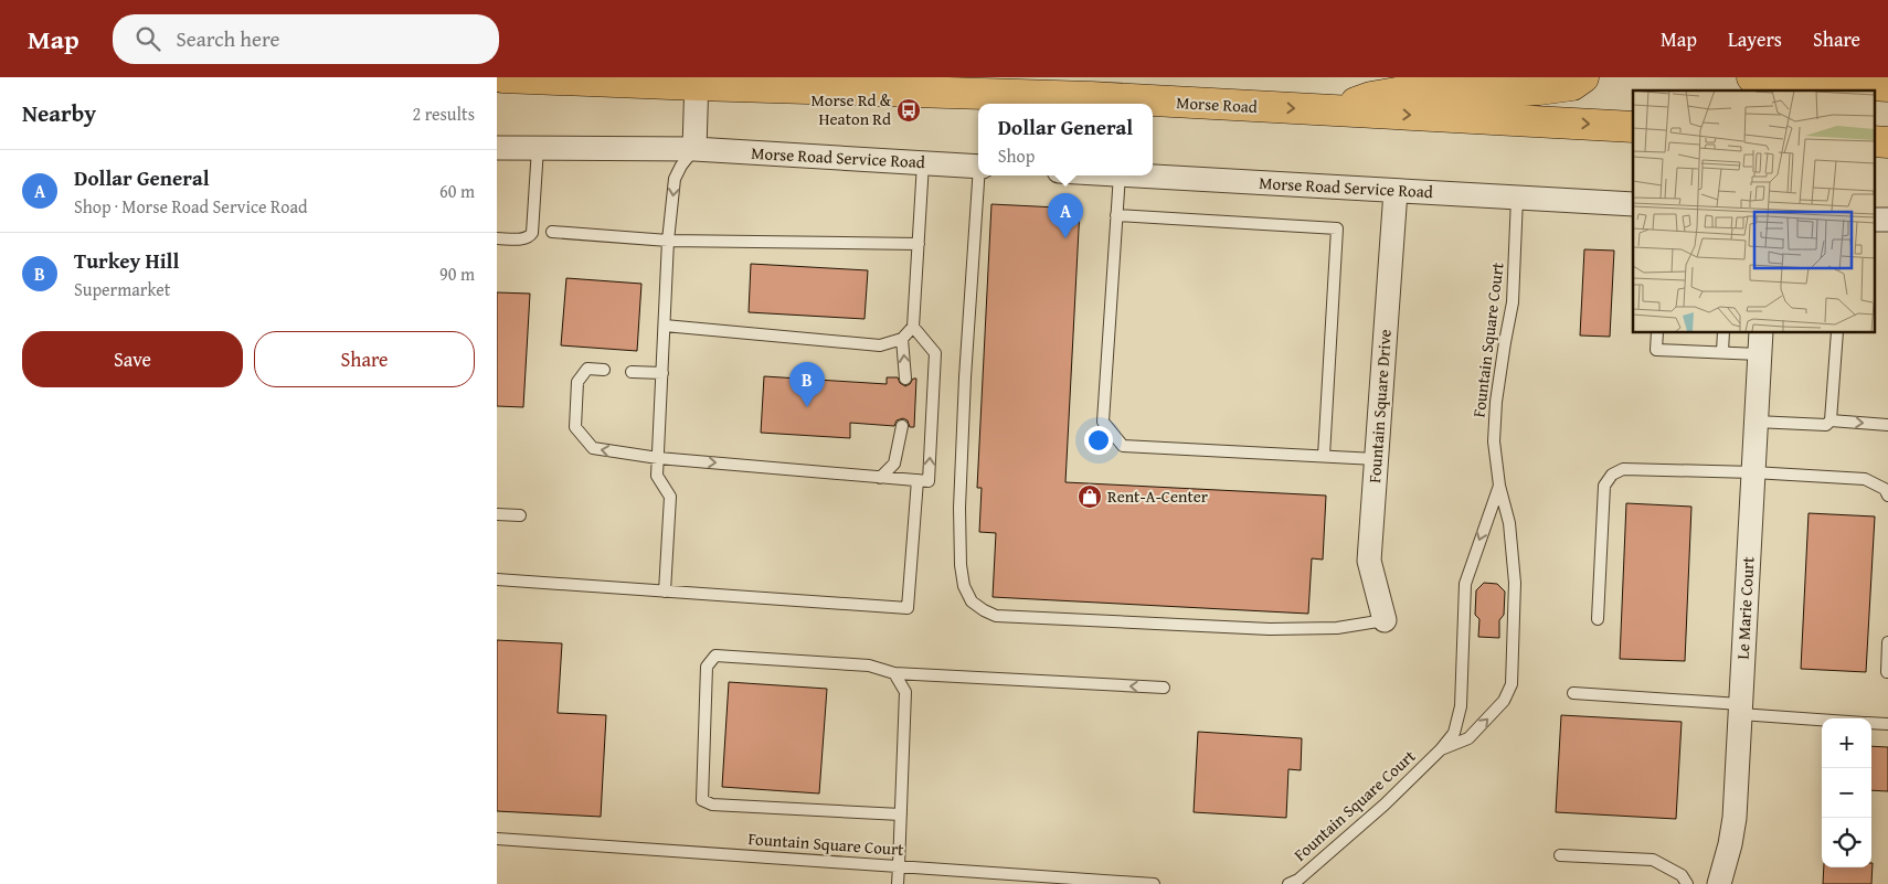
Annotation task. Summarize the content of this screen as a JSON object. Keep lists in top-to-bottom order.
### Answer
{
  "streets": {
    "main road": ["Morse Road"],
    "street": ["Morse Road Service Road", "Fountain Square Drive", "Le Marie Court"],
    "lane": ["Fountain Square Court"]
  },
  "crossings": [
    ["Morse Road Service Road", "Fountain Square Court"],
    ["Morse Road Service Road", "Fountain Square Drive"]
  ],
  "one_way": ["Morse Road"],
  "places": {
    "bus stop": ["Morse Rd & Heaton Rd"],
    "shop": ["Rent-A-Center"]
  },
  "page": {
    "header": "Map",
    "search": "Search here",
    "nav": ["Map", "Layers", "Share"],
    "heading": ["Nearby", "2 results"],
    "popup": ["Dollar General", "Shop"],
    "list": [
      {
        "mark": "A",
        "name": "Dollar General",
        "note": "Shop · Morse Road Service Road",
        "value": "60 m"
      },
      {
        "mark": "B",
        "name": "Turkey Hill",
        "note": "Supermarket",
        "value": "90 m"
      }
    ],
    "pins": ["A", "B"],
    "buttons": ["Save", "Share"],
    "map_buttons": ["+", "−"]
  }
}
